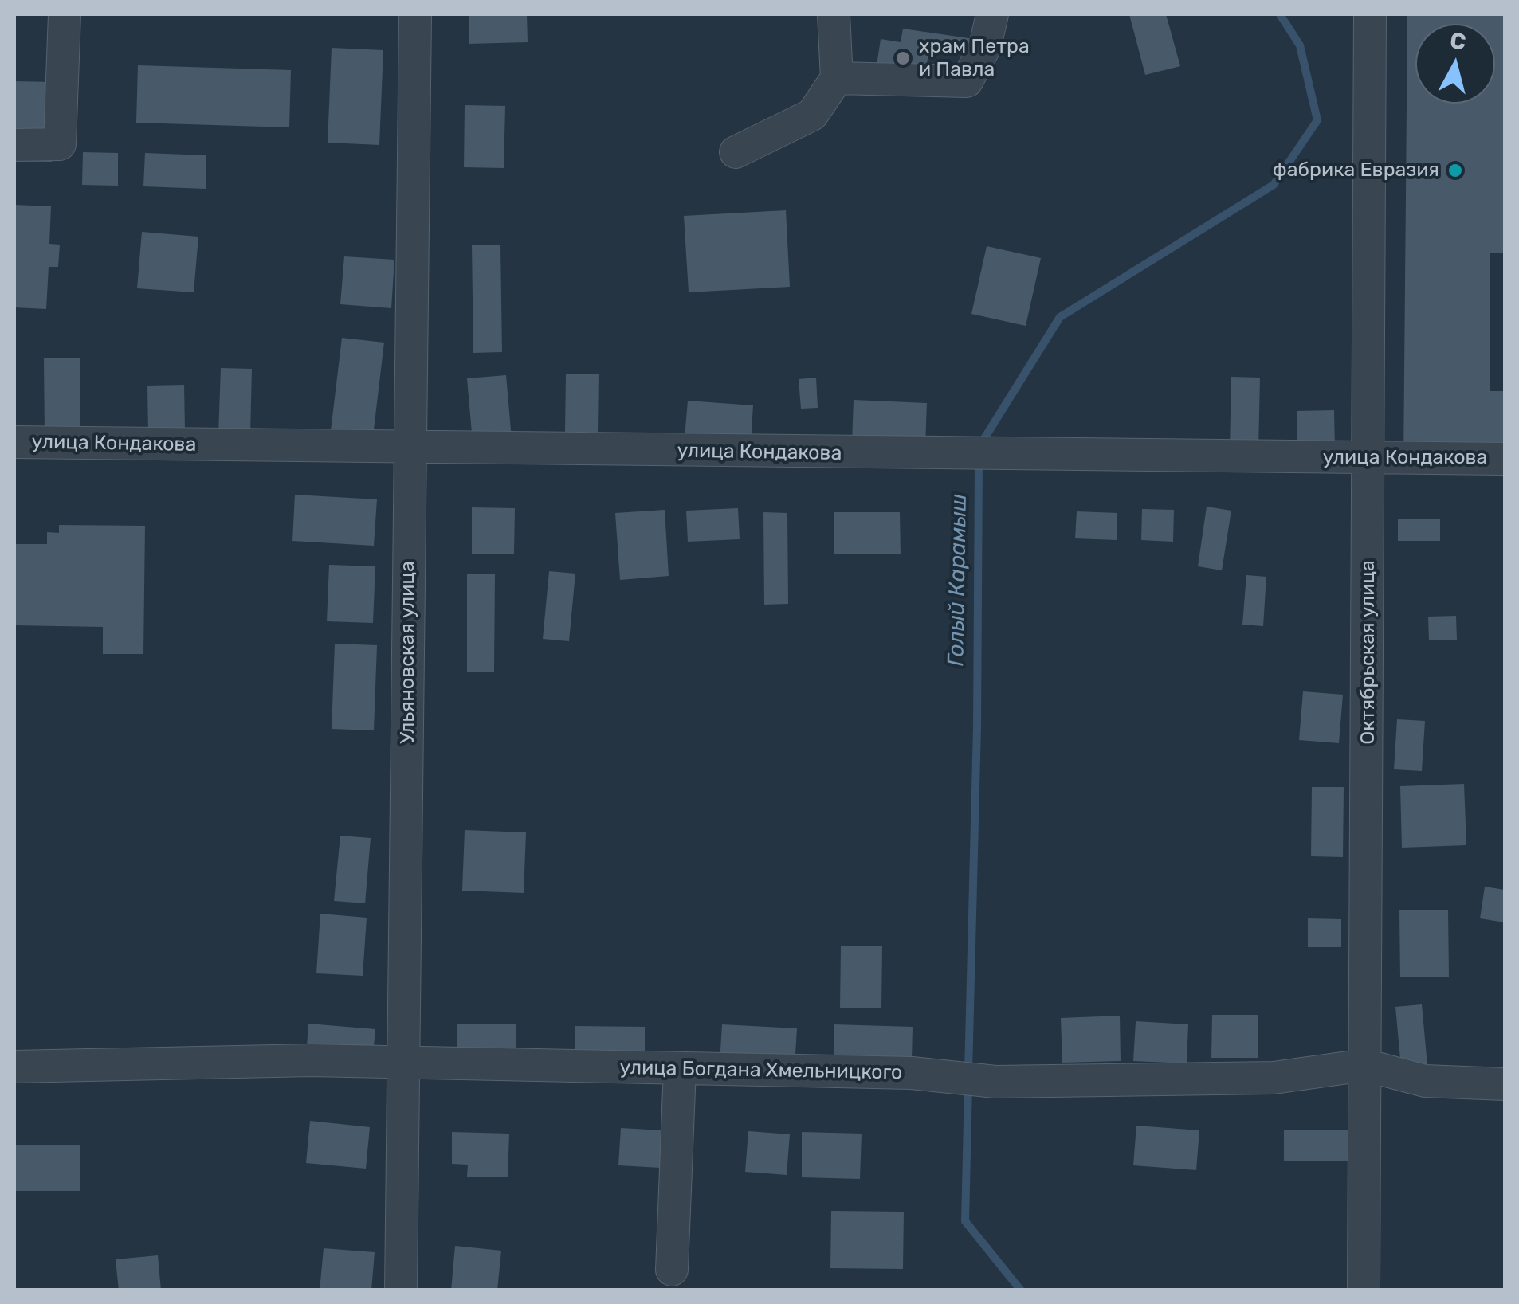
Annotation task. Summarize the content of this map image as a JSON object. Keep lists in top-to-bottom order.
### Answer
{
  "streets": {
    "street": [
      "улица Кондакова",
      "Ульяновская улица",
      "Октябрьская улица",
      "улица Богдана Хмельницкого"
    ]
  },
  "crossings": [
    ["улица Кондакова", "Ульяновская улица"],
    ["улица Кондакова", "Октябрьская улица"],
    ["Ульяновская улица", "улица Богдана Хмельницкого"],
    ["Октябрьская улица", "улица Богдана Хмельницкого"]
  ],
  "water": ["Голый Карамыш"],
  "places": ["храм Петра и Павла", "фабрика Евразия"],
  "north": "top"
}
